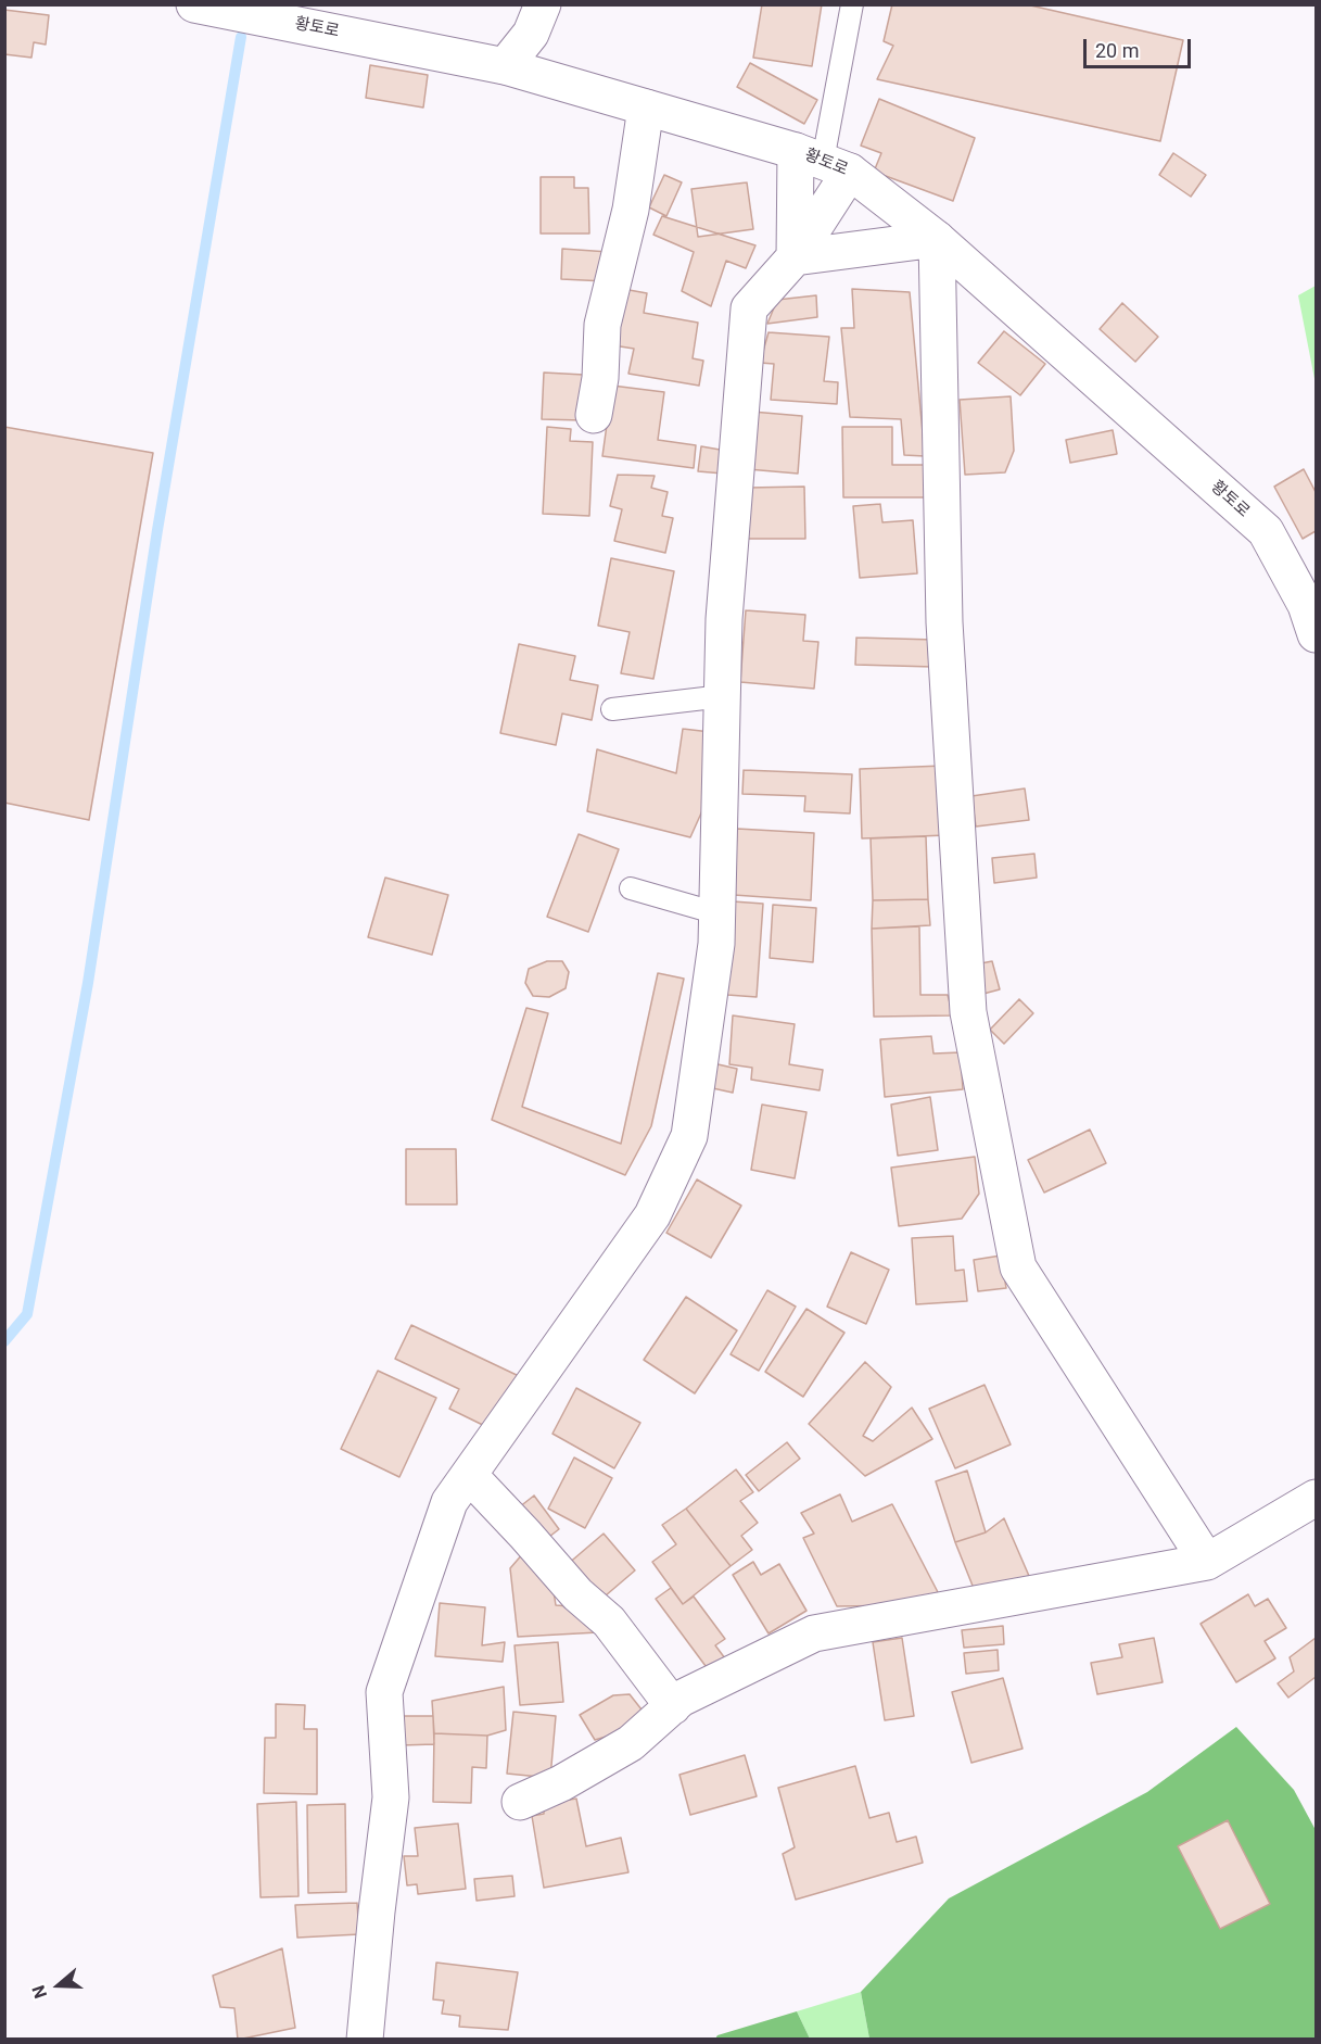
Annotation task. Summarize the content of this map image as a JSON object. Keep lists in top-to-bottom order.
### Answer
{
  "streets": {
    "street": ["황토로"]
  },
  "scale_bar": "20 m",
  "north": "left"
}
